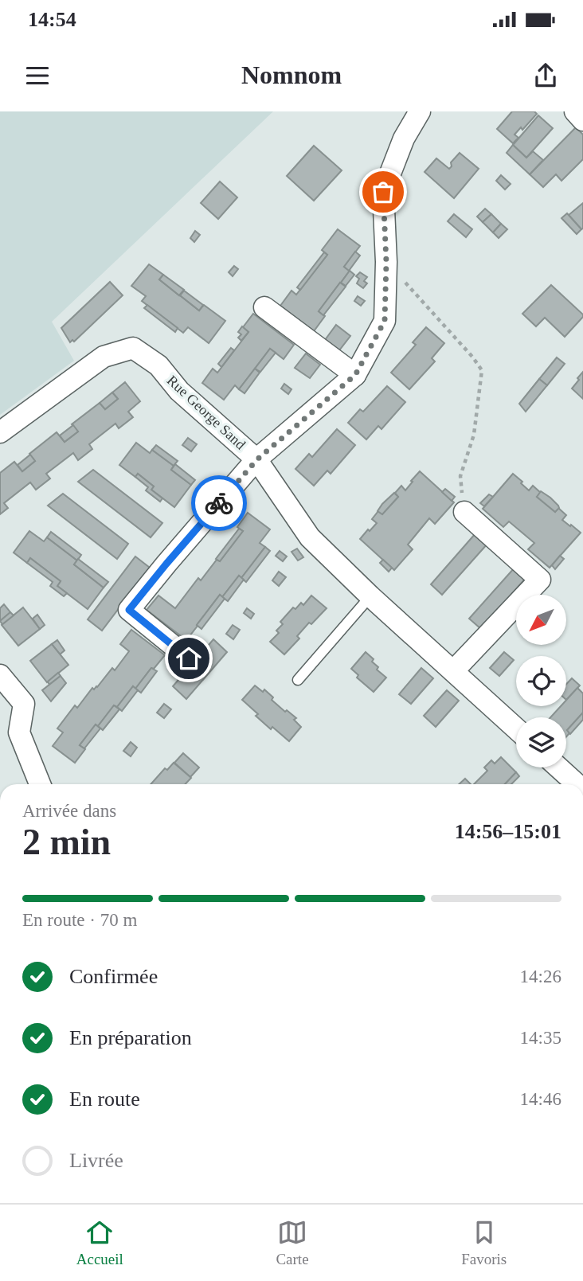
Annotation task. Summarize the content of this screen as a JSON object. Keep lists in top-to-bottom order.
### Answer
{
  "streets": {
    "street": ["Rue George Sand"]
  },
  "north": "bottom left",
  "page": {
    "status": "14:54",
    "header": "Nomnom",
    "heading": ["2 min", "Arrivée dans", "14:56–15:01"],
    "bar": "En route · 70 m",
    "list": [
      ["Confirmée", "14:26"],
      ["En préparation", "14:35"],
      ["En route", "14:46"],
      "Livrée"
    ],
    "tabs": ["Accueil", "Carte", "Favoris"]
  }
}
